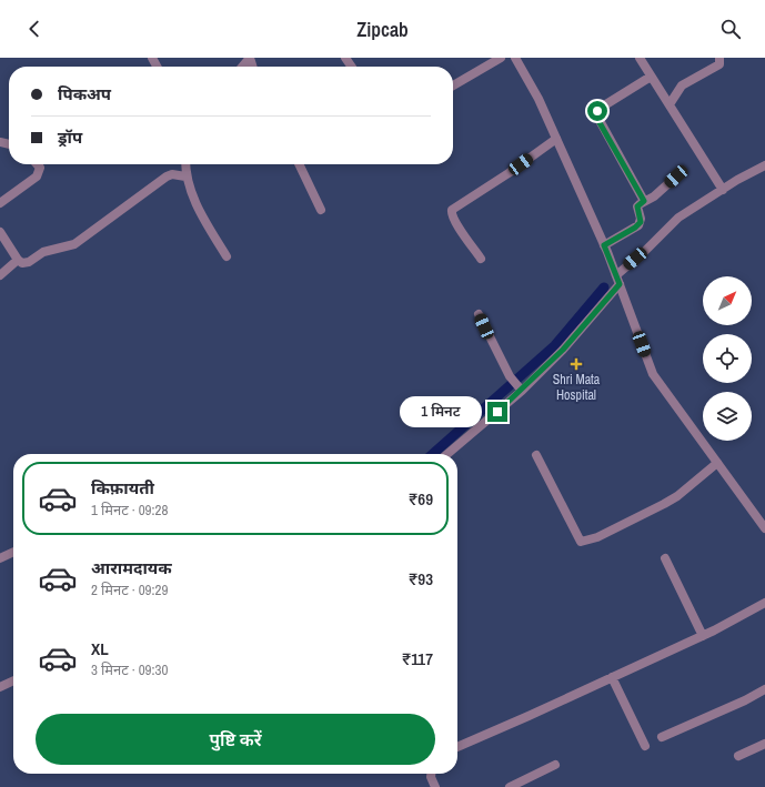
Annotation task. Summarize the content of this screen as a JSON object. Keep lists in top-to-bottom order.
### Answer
{
  "places": {
    "health": ["Shri Mata Hospital"]
  },
  "north": "top right",
  "page": {
    "header": "Zipcab",
    "banner": ["पिकअप", "ड्रॉप"],
    "bubble": "1 मिनट",
    "list": [
      {
        "name": "किफ़ायती",
        "note": "1 मिनट · 09:28",
        "value": "₹69"
      },
      {
        "name": "आरामदायक",
        "note": "2 मिनट · 09:29",
        "value": "₹93"
      },
      {
        "name": "XL",
        "note": "3 मिनट · 09:30",
        "value": "₹117"
      }
    ],
    "buttons": "पुष्टि करें"
  }
}
